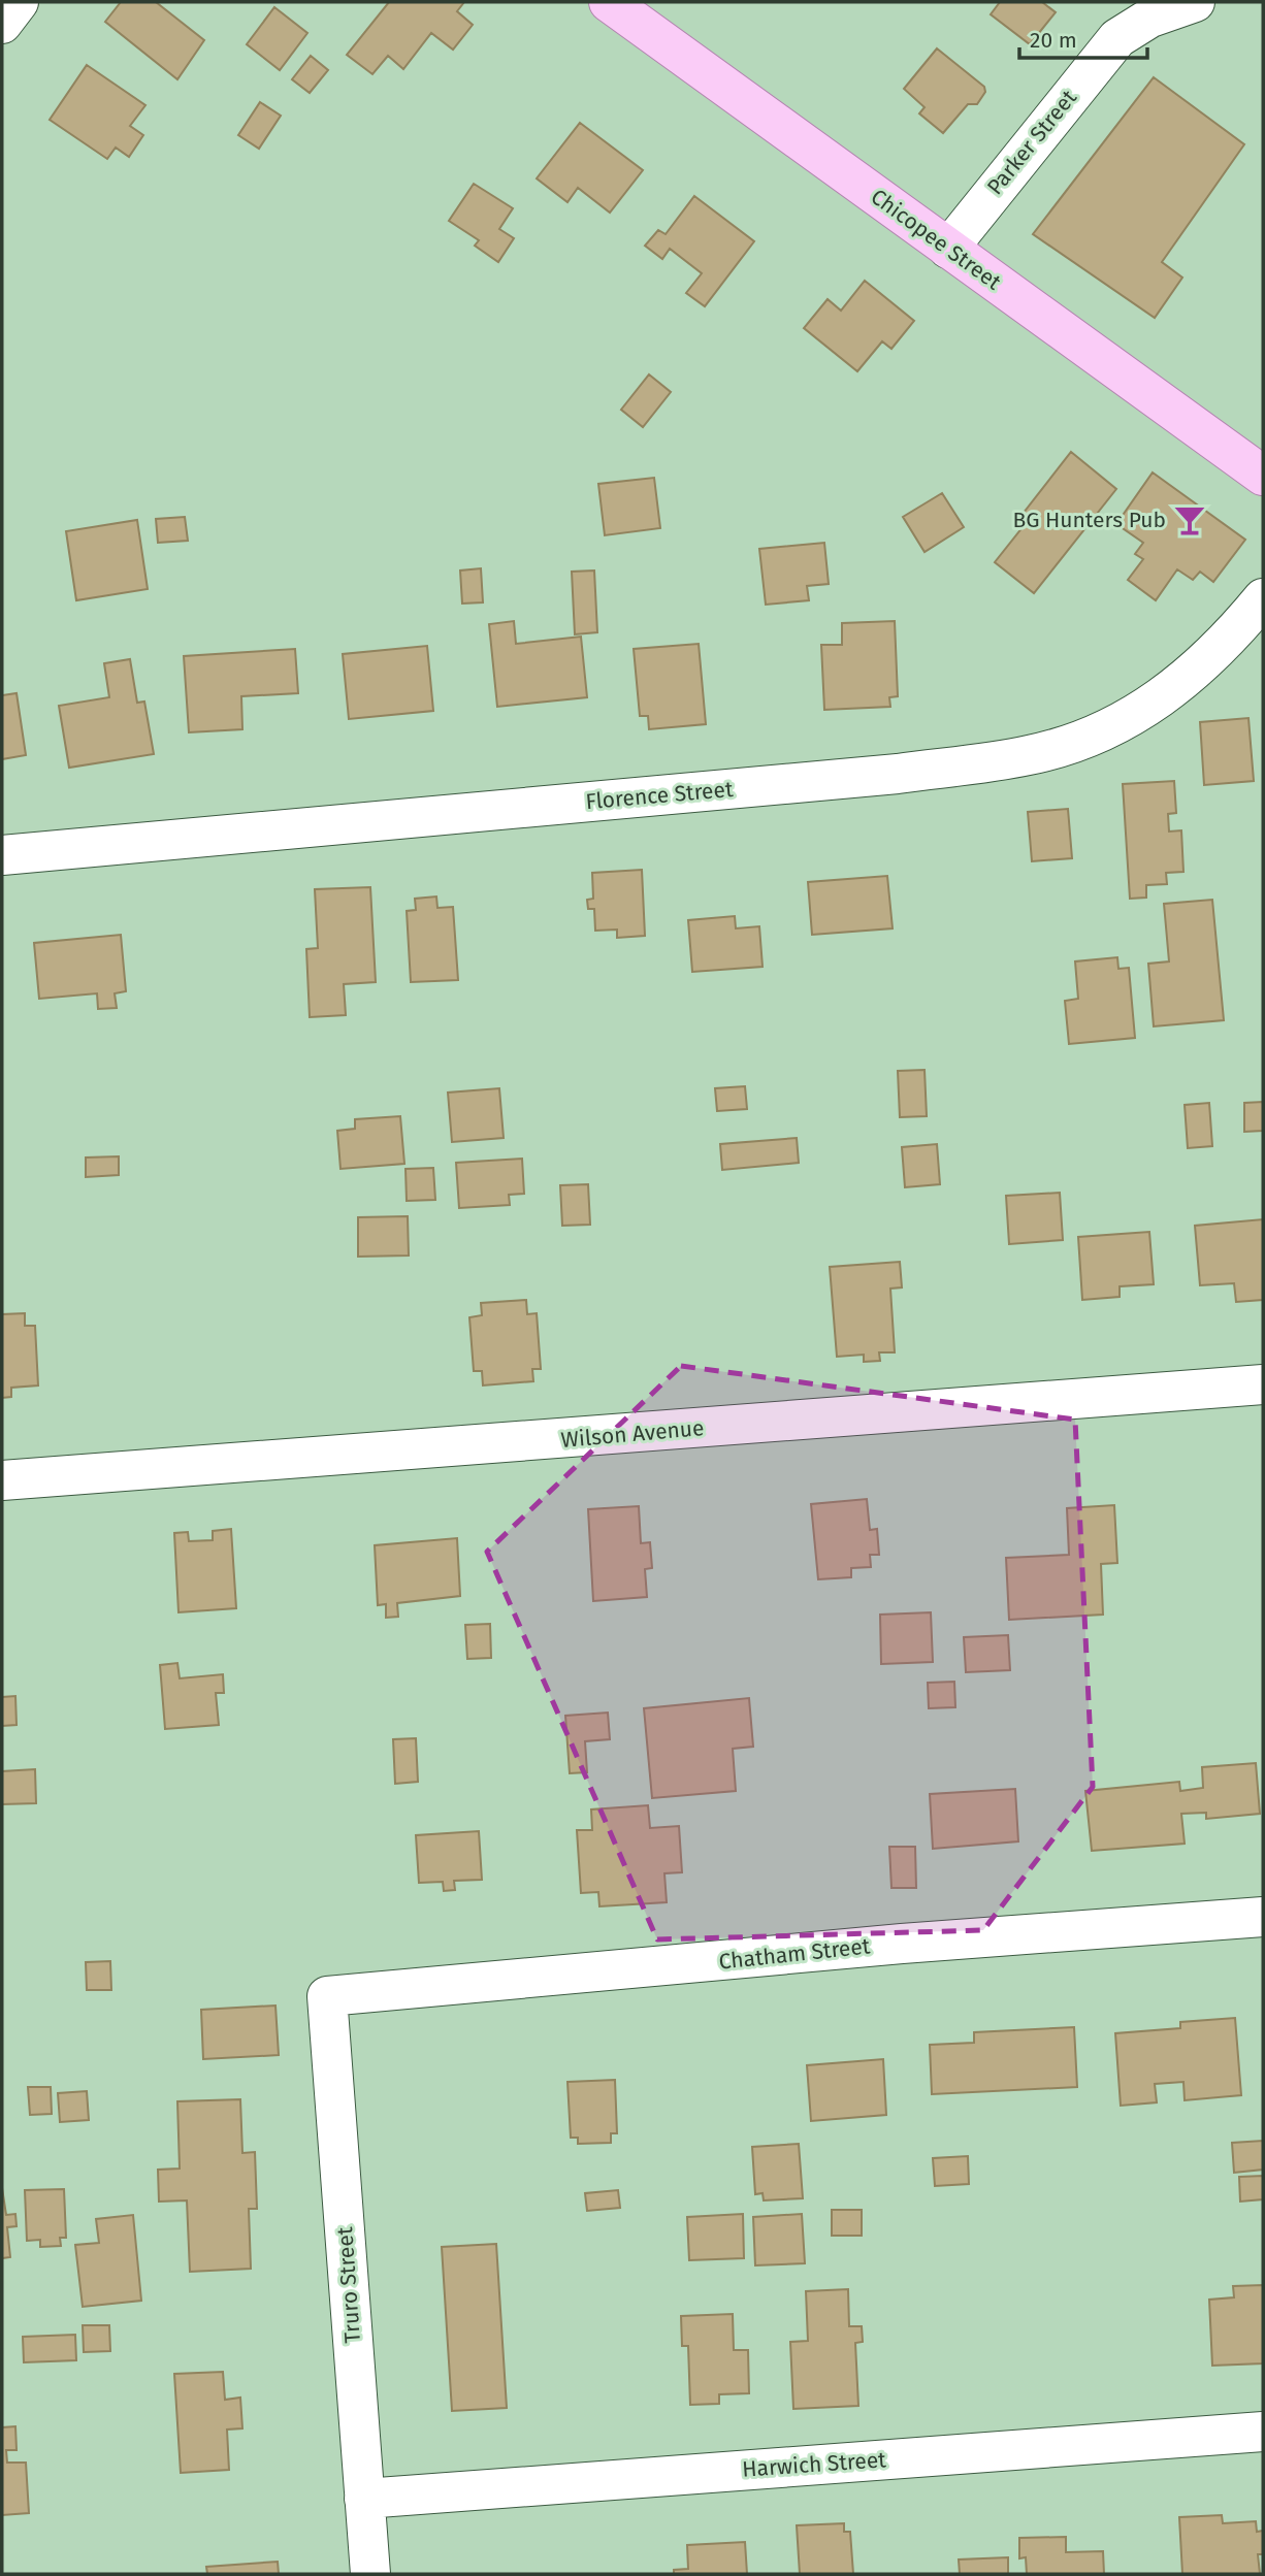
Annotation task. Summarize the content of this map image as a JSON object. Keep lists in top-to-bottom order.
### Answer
{
  "streets": {
    "main road": ["Chicopee Street"],
    "street": [
      "Parker Street",
      "Florence Street",
      "Wilson Avenue",
      "Chatham Street",
      "Truro Street",
      "Harwich Street"
    ]
  },
  "crossings": [
    ["Parker Street", "Chicopee Street"],
    ["Chatham Street", "Truro Street"],
    ["Truro Street", "Harwich Street"]
  ],
  "places": {
    "bar": ["BG Hunters Pub"]
  },
  "scale_bar": "20 m"
}
